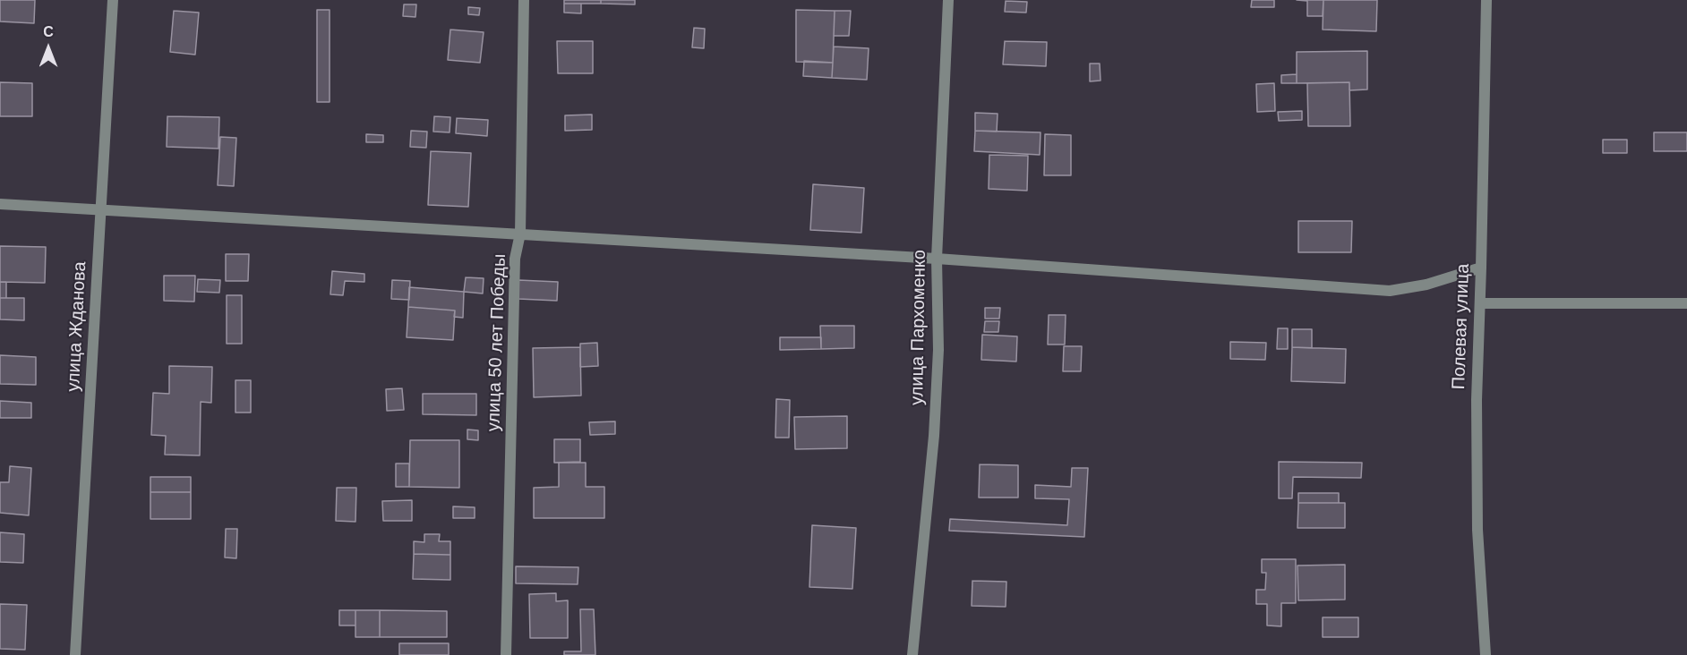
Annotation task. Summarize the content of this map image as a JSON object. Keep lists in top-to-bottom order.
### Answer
{
  "streets": {
    "street": [
      "улица Жданова",
      "Полевая улица",
      "улица Пархоменко",
      "улица 50 лет Победы"
    ]
  },
  "north": "top"
}
